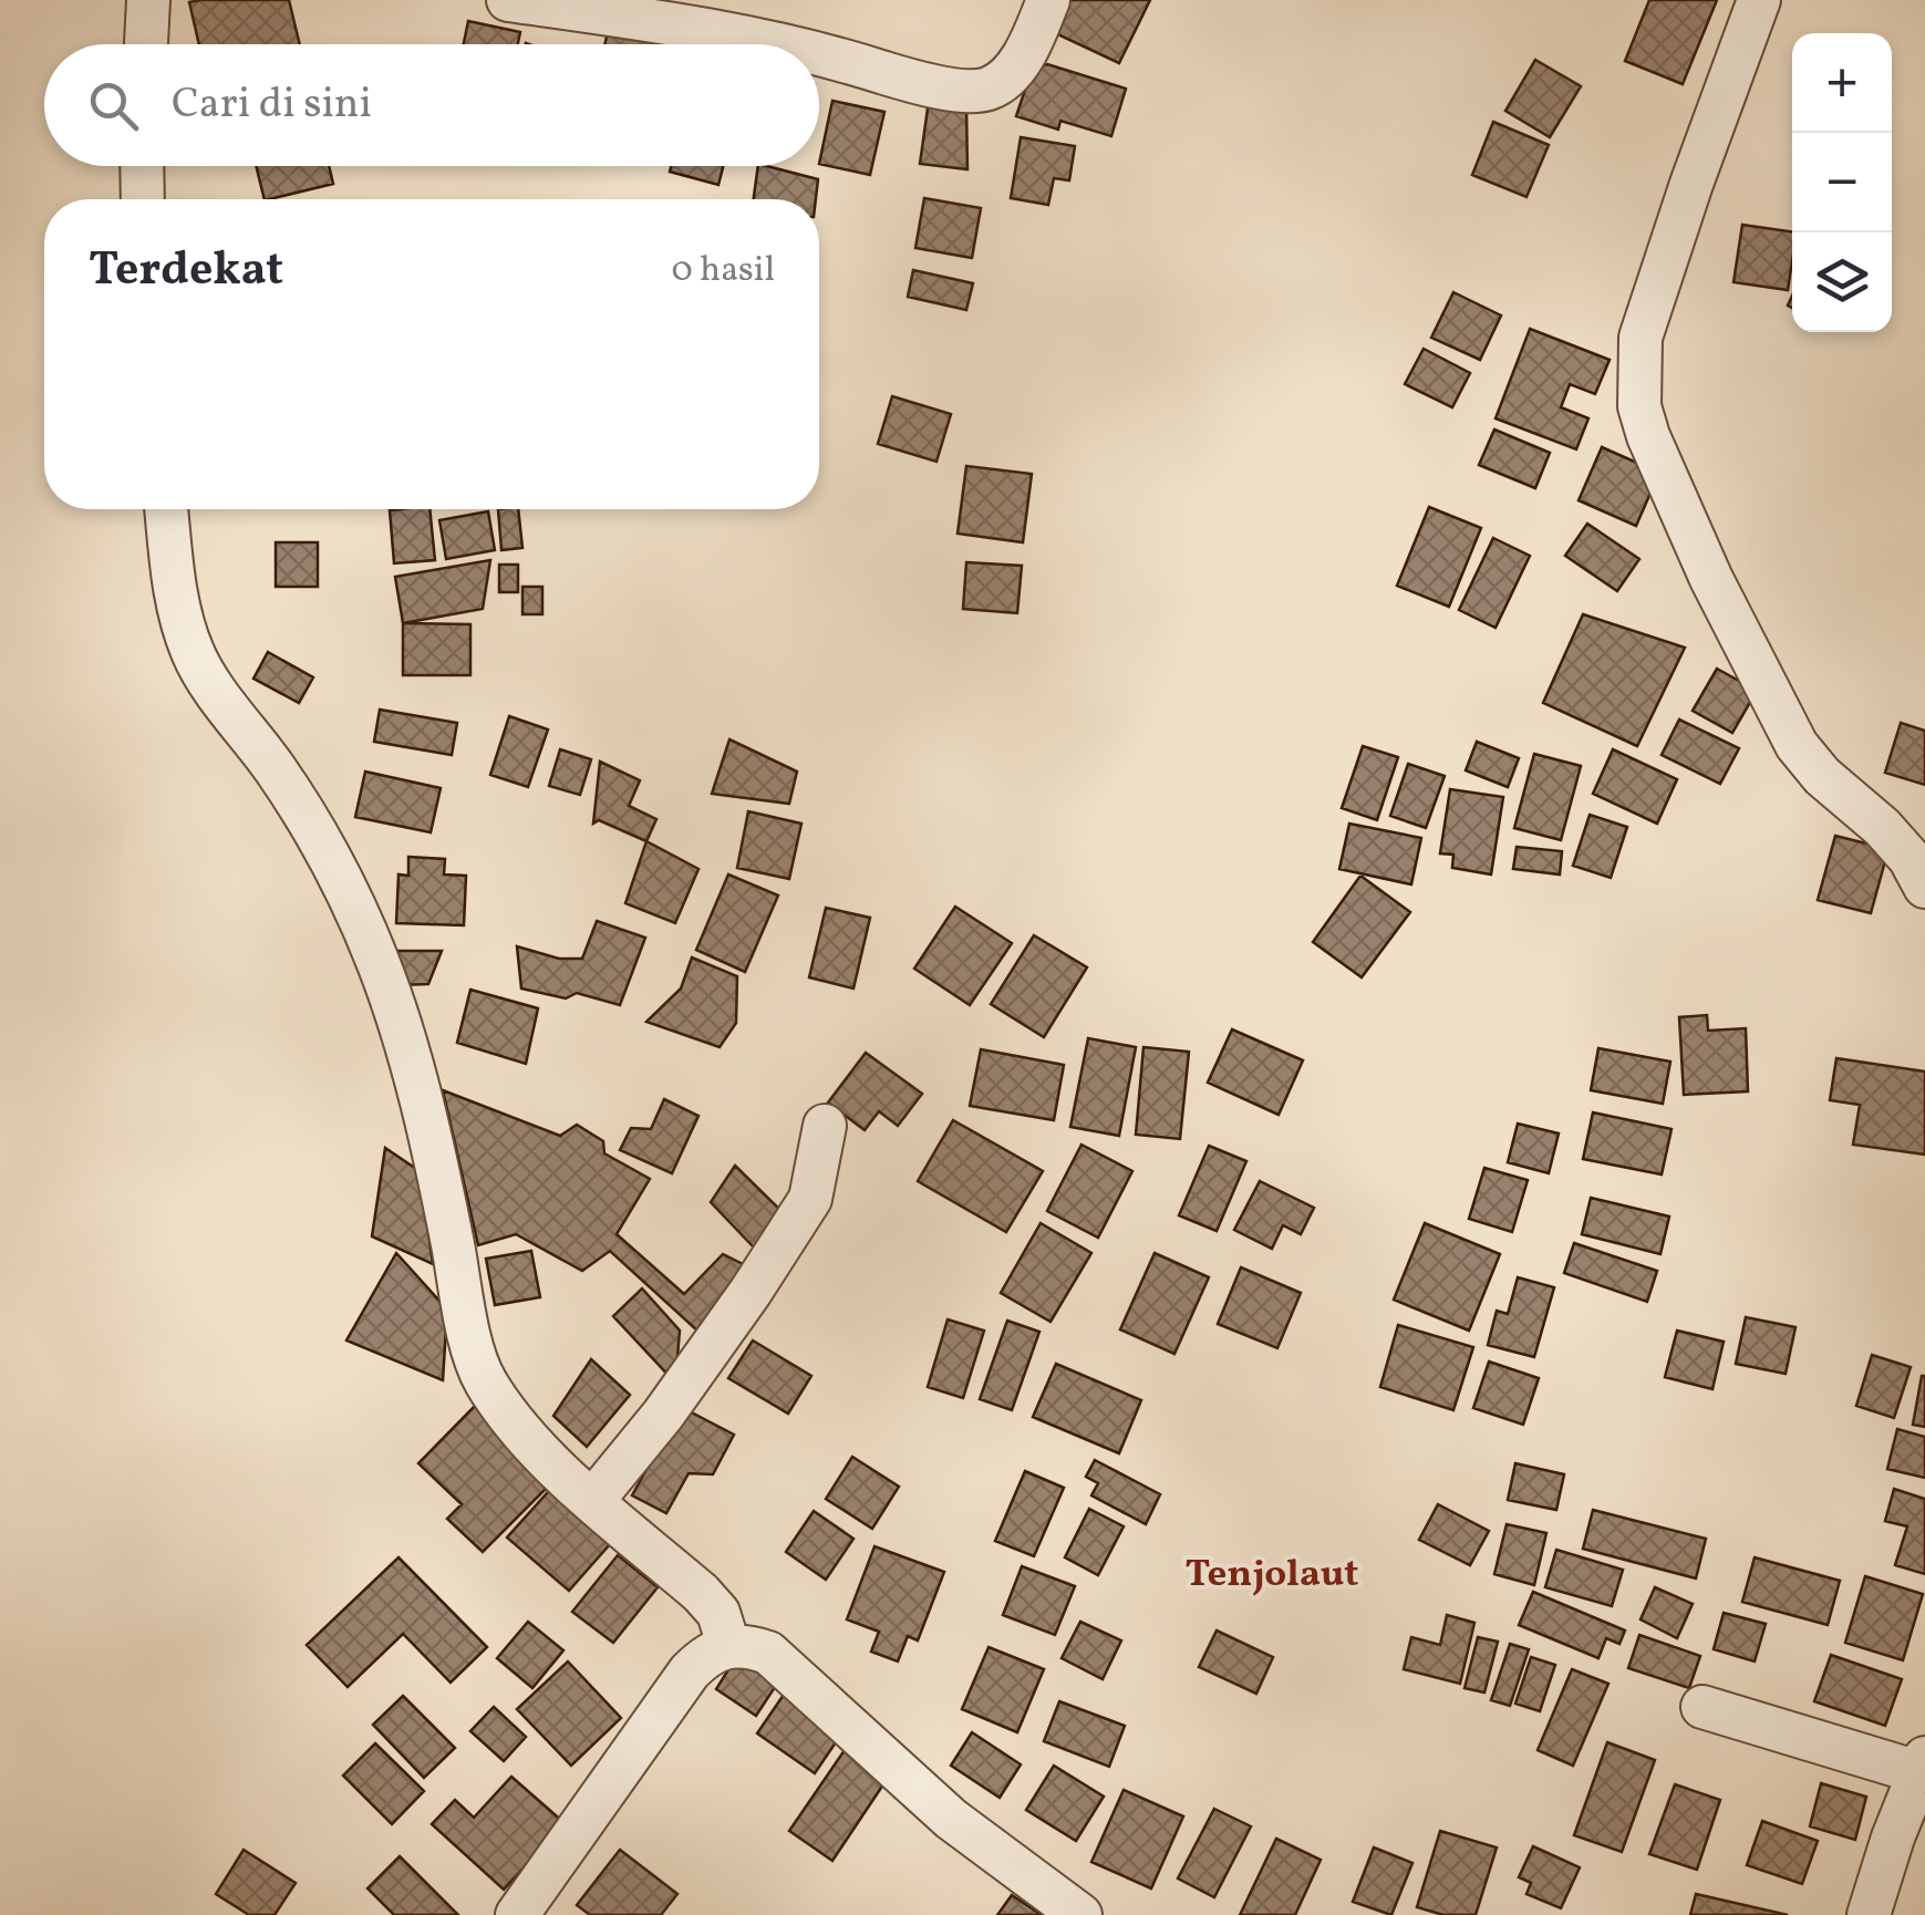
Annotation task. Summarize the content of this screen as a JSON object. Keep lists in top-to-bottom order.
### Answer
{
  "districts": ["Tenjolaut"],
  "page": {
    "map_buttons": ["+", "−"],
    "search": "Cari di sini",
    "heading": ["Terdekat", "0 hasil"]
  }
}
